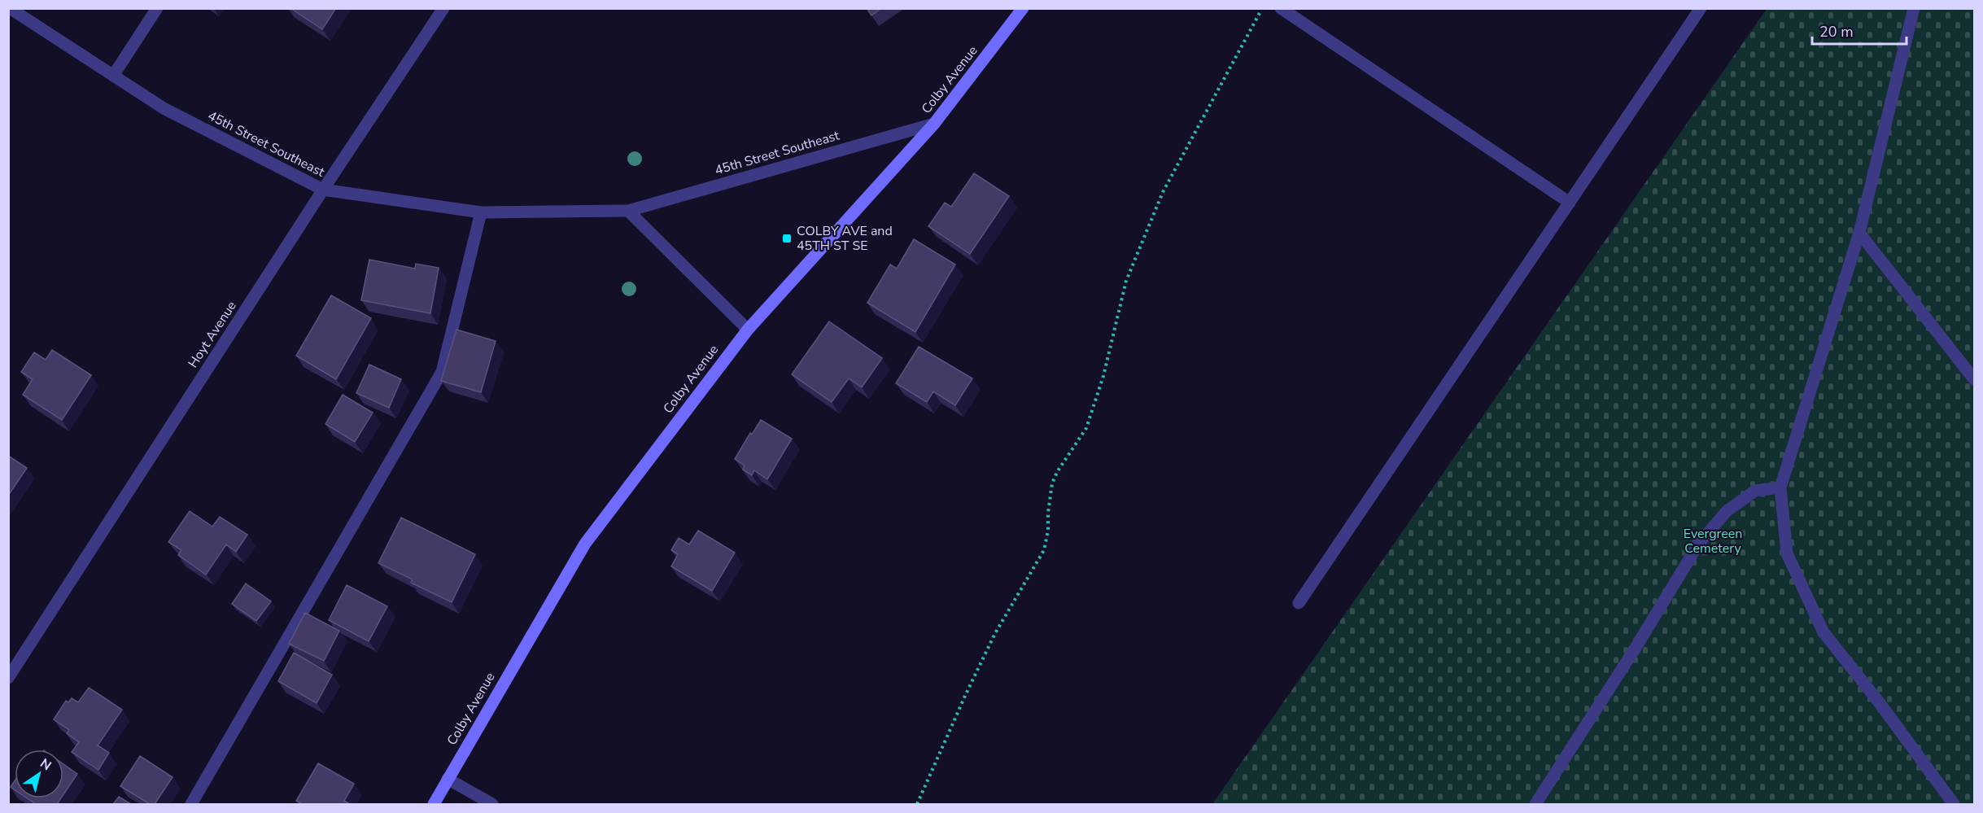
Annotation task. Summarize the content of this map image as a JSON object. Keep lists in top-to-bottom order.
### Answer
{
  "streets": {
    "main road": ["Colby Avenue"],
    "street": ["45th Street Southeast", "Hoyt Avenue"]
  },
  "crossings": [
    ["Colby Avenue", "45th Street Southeast"],
    ["45th Street Southeast", "Hoyt Avenue"]
  ],
  "parks": ["Evergreen Cemetery"],
  "places": {
    "transit": ["COLBY AVE and 45TH ST SE"]
  },
  "scale_bar": "20 m",
  "north": "top right"
}
